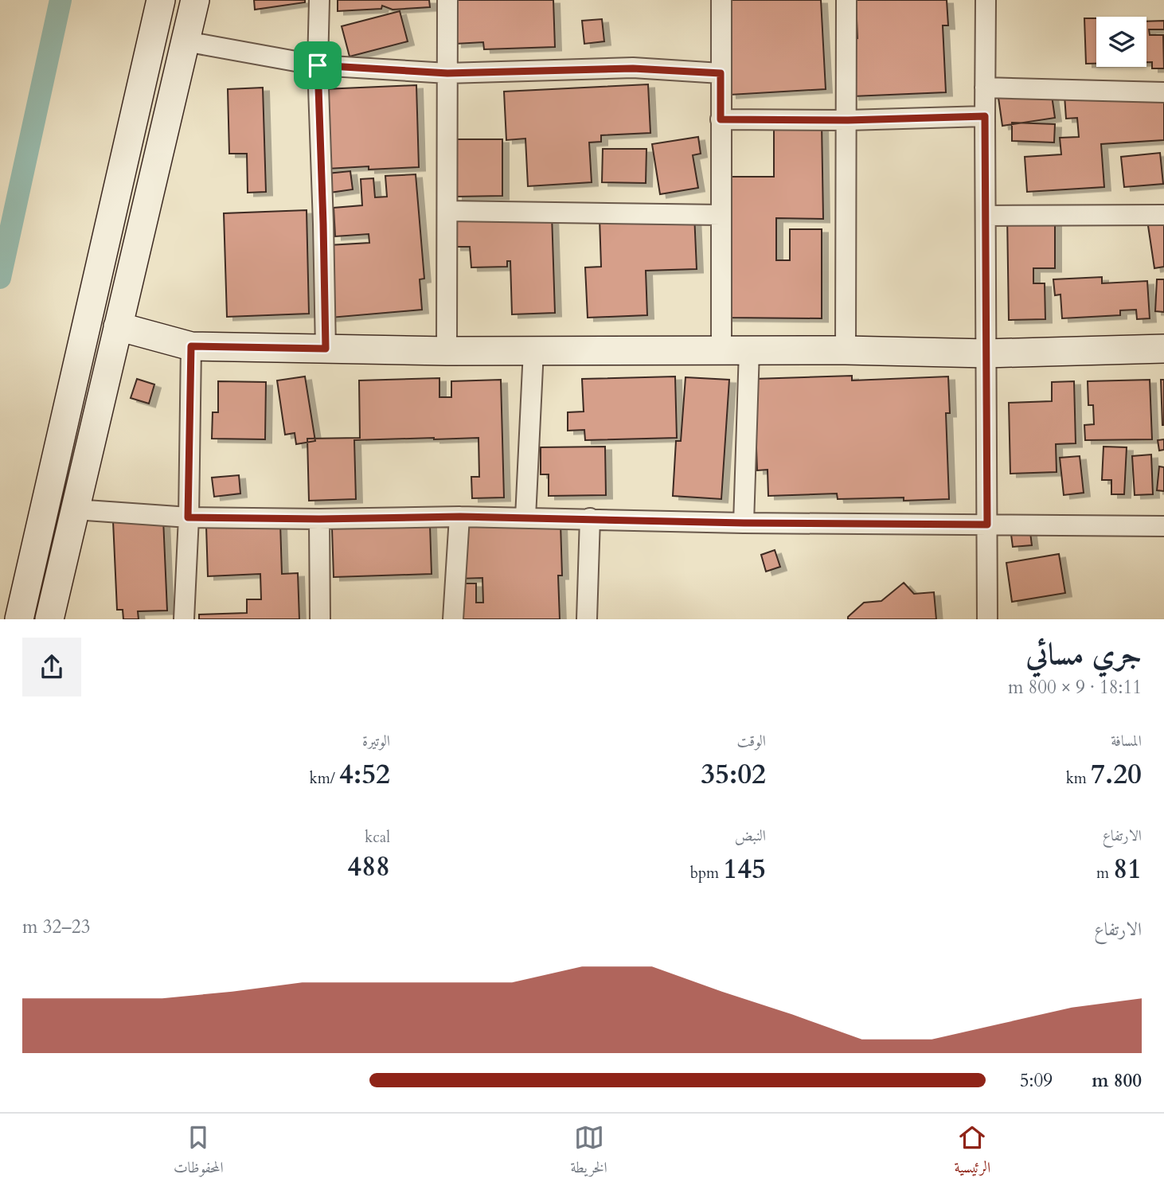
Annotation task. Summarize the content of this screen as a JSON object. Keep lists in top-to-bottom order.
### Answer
{
  "page": {
    "heading": ["جري مسائي", "18:11 · 9 × 800 m"],
    "stats": [
      ["المسافة", "7.20 km"],
      ["الوقت", "35:02"],
      ["الوتيرة", "4:52 /km"],
      ["الارتفاع", "81 m"],
      ["النبض", "145 bpm"],
      ["kcal", "488"]
    ],
    "chart": ["الارتفاع", "23–32 m"],
    "list": [
      {
        "name": "800 m",
        "note": "5:09"
      }
    ],
    "tabs": ["الرئيسية", "الخريطة", "المحفوظات"]
  }
}
